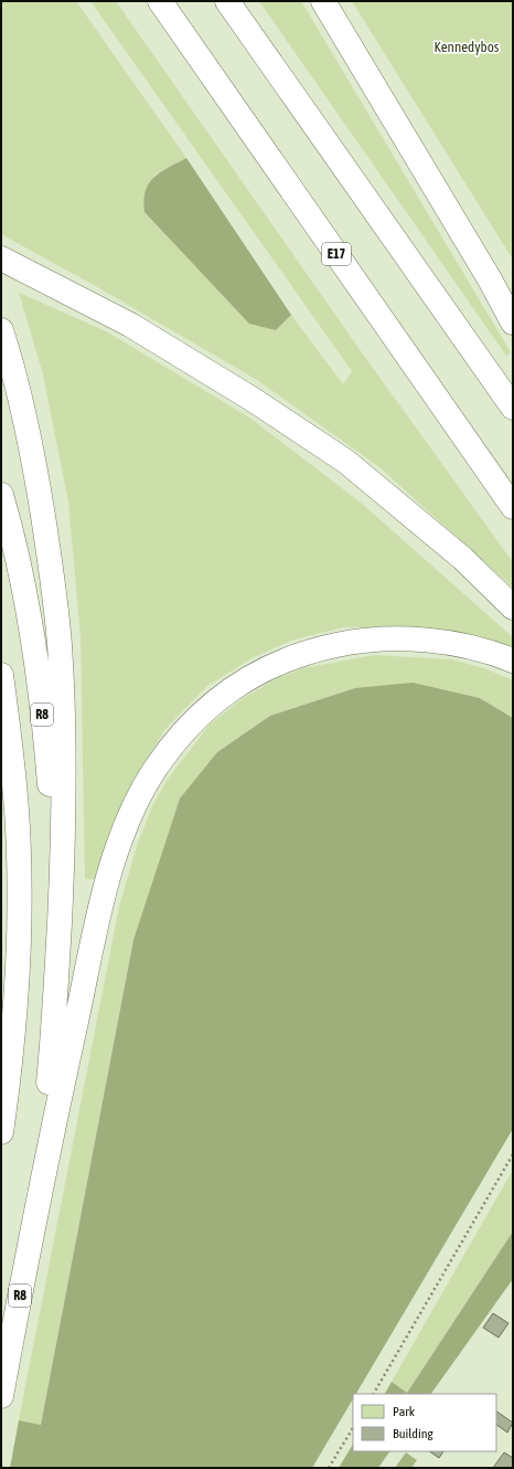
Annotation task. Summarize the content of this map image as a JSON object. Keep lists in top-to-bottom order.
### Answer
{
  "streets": {
    "highway": ["E17", "R8"]
  },
  "parks": ["Kennedybos"],
  "legend": ["Park", "Building"]
}
